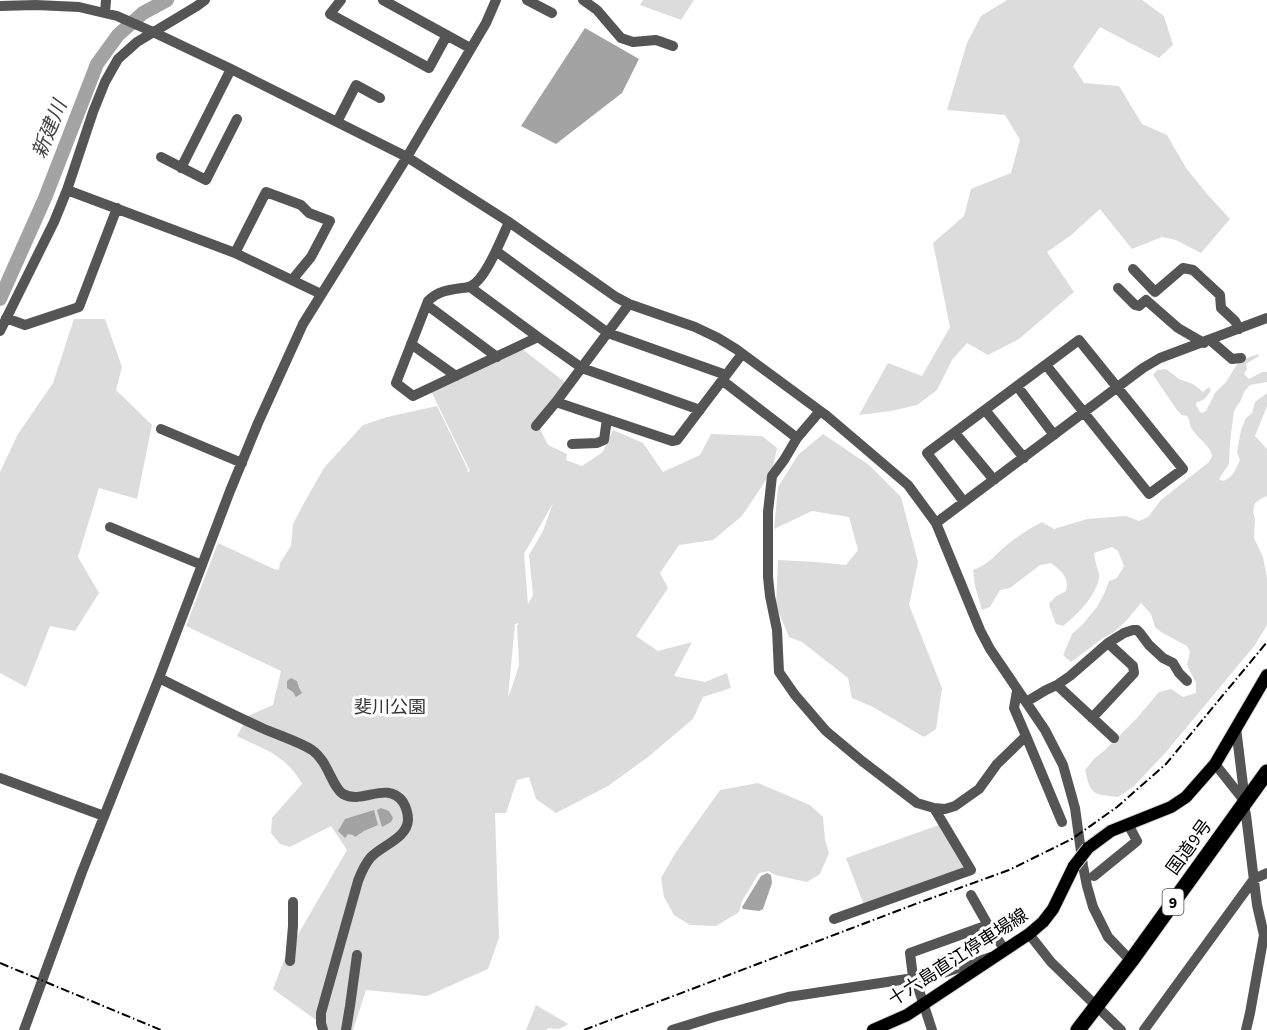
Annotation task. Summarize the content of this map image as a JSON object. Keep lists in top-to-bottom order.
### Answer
{
  "streets": {
    "highway": ["国道9号", "9"],
    "main road": ["十六島直江停車場線"]
  },
  "water": ["新建川"],
  "parks": ["斐川公園"]
}
